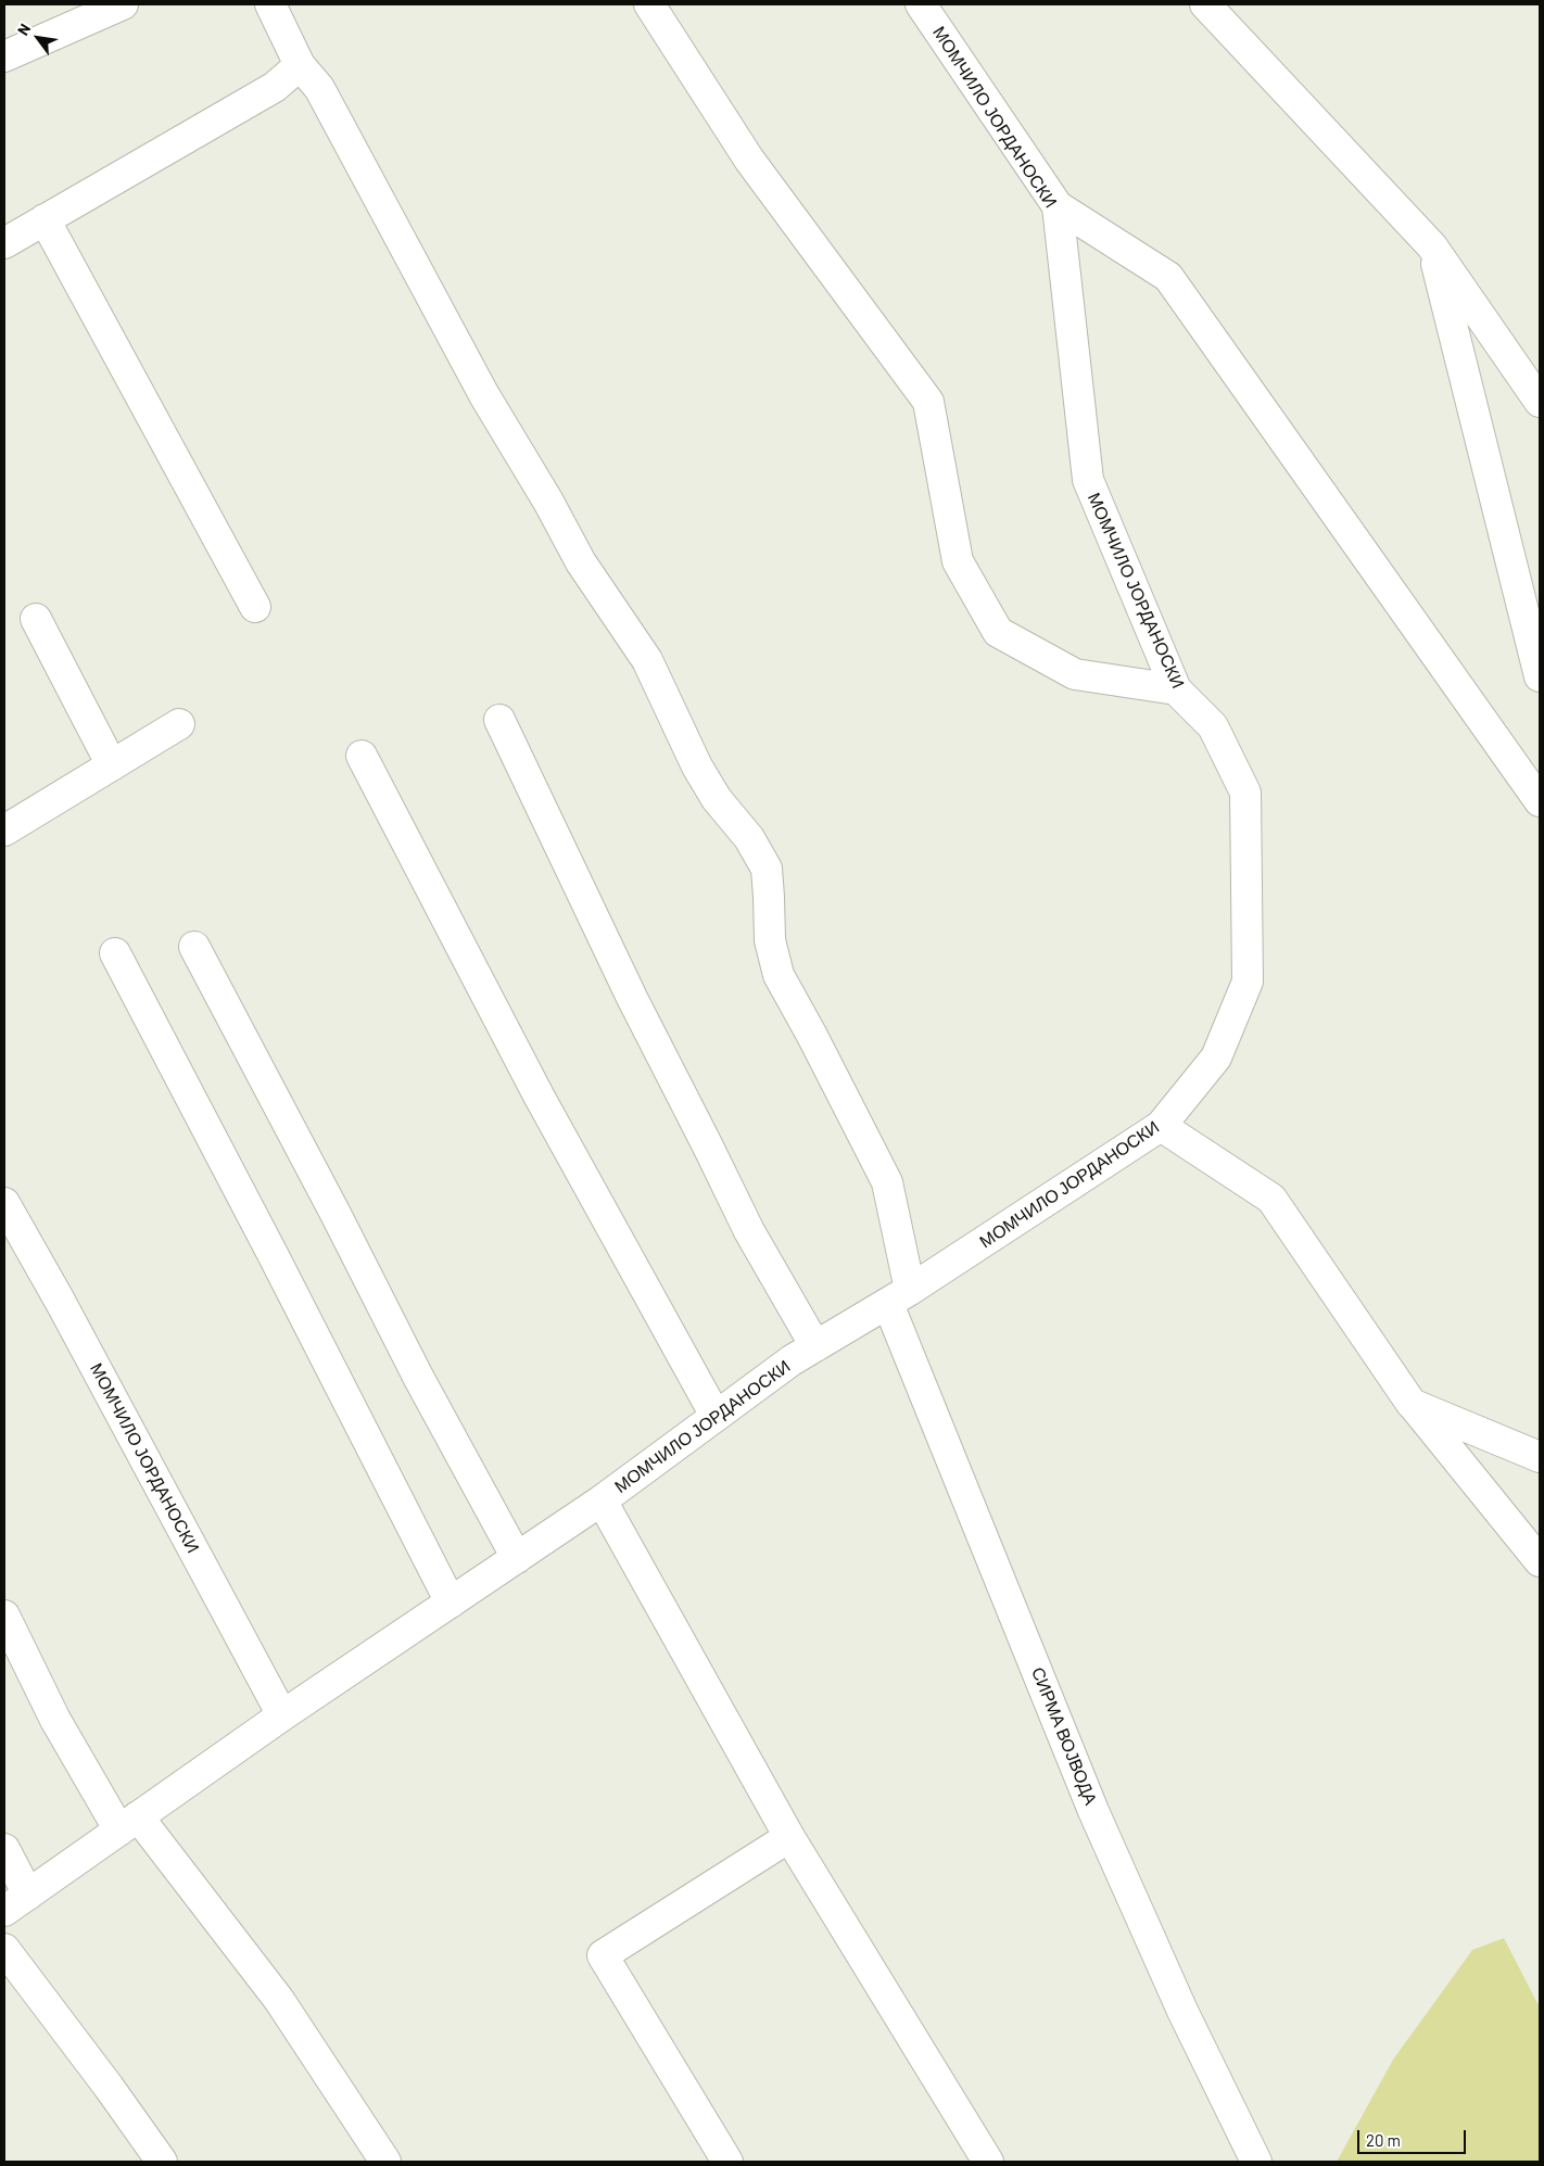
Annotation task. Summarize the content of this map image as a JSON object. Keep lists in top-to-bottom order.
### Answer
{
  "streets": {
    "street": ["МОМЧИЛО ЈОРДАНОСКИ", "СИРМА ВОЈВОДА"]
  },
  "crossings": [
    ["МОМЧИЛО ЈОРДАНОСКИ", "СИРМА ВОЈВОДА"]
  ],
  "scale_bar": "20 m",
  "north": "top left"
}
